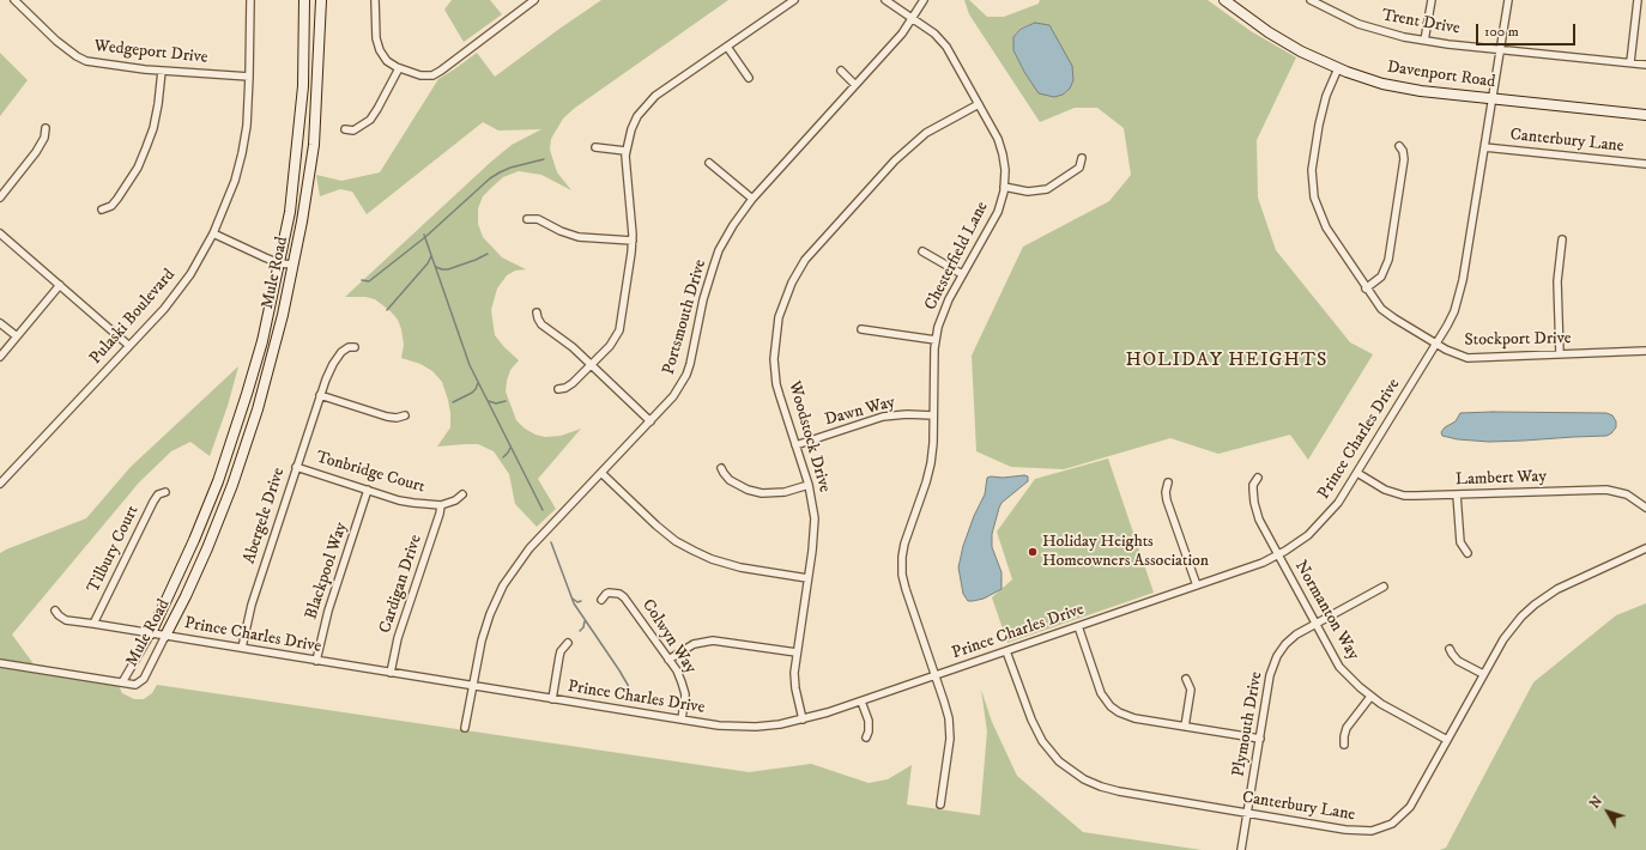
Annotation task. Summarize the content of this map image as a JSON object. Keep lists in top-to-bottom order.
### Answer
{
  "streets": {
    "main road": ["Davenport Road", "Mule Road"],
    "street": [
      "Trent Drive",
      "Wedgeport Drive",
      "Canterbury Lane",
      "Chesterfield Lane",
      "Pulaski Boulevard",
      "Portsmouth Drive",
      "Stockport Drive",
      "Dawn Way",
      "Woodstock Drive",
      "Prince Charles Drive",
      "Tonbridge Court",
      "Lambert Way",
      "Abergele Drive",
      "Tilbury Court",
      "Blackpool Way",
      "Cardigan Drive",
      "Normanton Way",
      "Colwyn Way",
      "Plymouth Drive"
    ]
  },
  "crossings": [
    ["Trent Drive", "Prince Charles Drive"],
    ["Wedgeport Drive", "Pulaski Boulevard"],
    ["Davenport Road", "Stockport Drive"],
    ["Davenport Road", "Prince Charles Drive"],
    ["Canterbury Lane", "Prince Charles Drive"],
    ["Canterbury Lane", "Normanton Way"],
    ["Canterbury Lane", "Plymouth Drive"],
    ["Chesterfield Lane", "Portsmouth Drive"],
    ["Chesterfield Lane", "Dawn Way"],
    ["Chesterfield Lane", "Woodstock Drive"],
    ["Chesterfield Lane", "Prince Charles Drive"],
    ["Mule Road", "Prince Charles Drive"],
    ["Portsmouth Drive", "Prince Charles Drive"],
    ["Stockport Drive", "Prince Charles Drive"],
    ["Dawn Way", "Woodstock Drive"],
    ["Woodstock Drive", "Prince Charles Drive"],
    ["Prince Charles Drive", "Lambert Way"],
    ["Prince Charles Drive", "Abergele Drive"],
    ["Prince Charles Drive", "Tilbury Court"],
    ["Prince Charles Drive", "Blackpool Way"],
    ["Prince Charles Drive", "Cardigan Drive"],
    ["Prince Charles Drive", "Normanton Way"],
    ["Prince Charles Drive", "Colwyn Way"],
    ["Tonbridge Court", "Abergele Drive"],
    ["Tonbridge Court", "Blackpool Way"],
    ["Tonbridge Court", "Cardigan Drive"],
    ["Normanton Way", "Plymouth Drive"]
  ],
  "districts": ["HOLIDAY HEIGHTS"],
  "places": ["Holiday Heights Homeowners Association"],
  "scale_bar": "100 m",
  "north": "top left"
}
